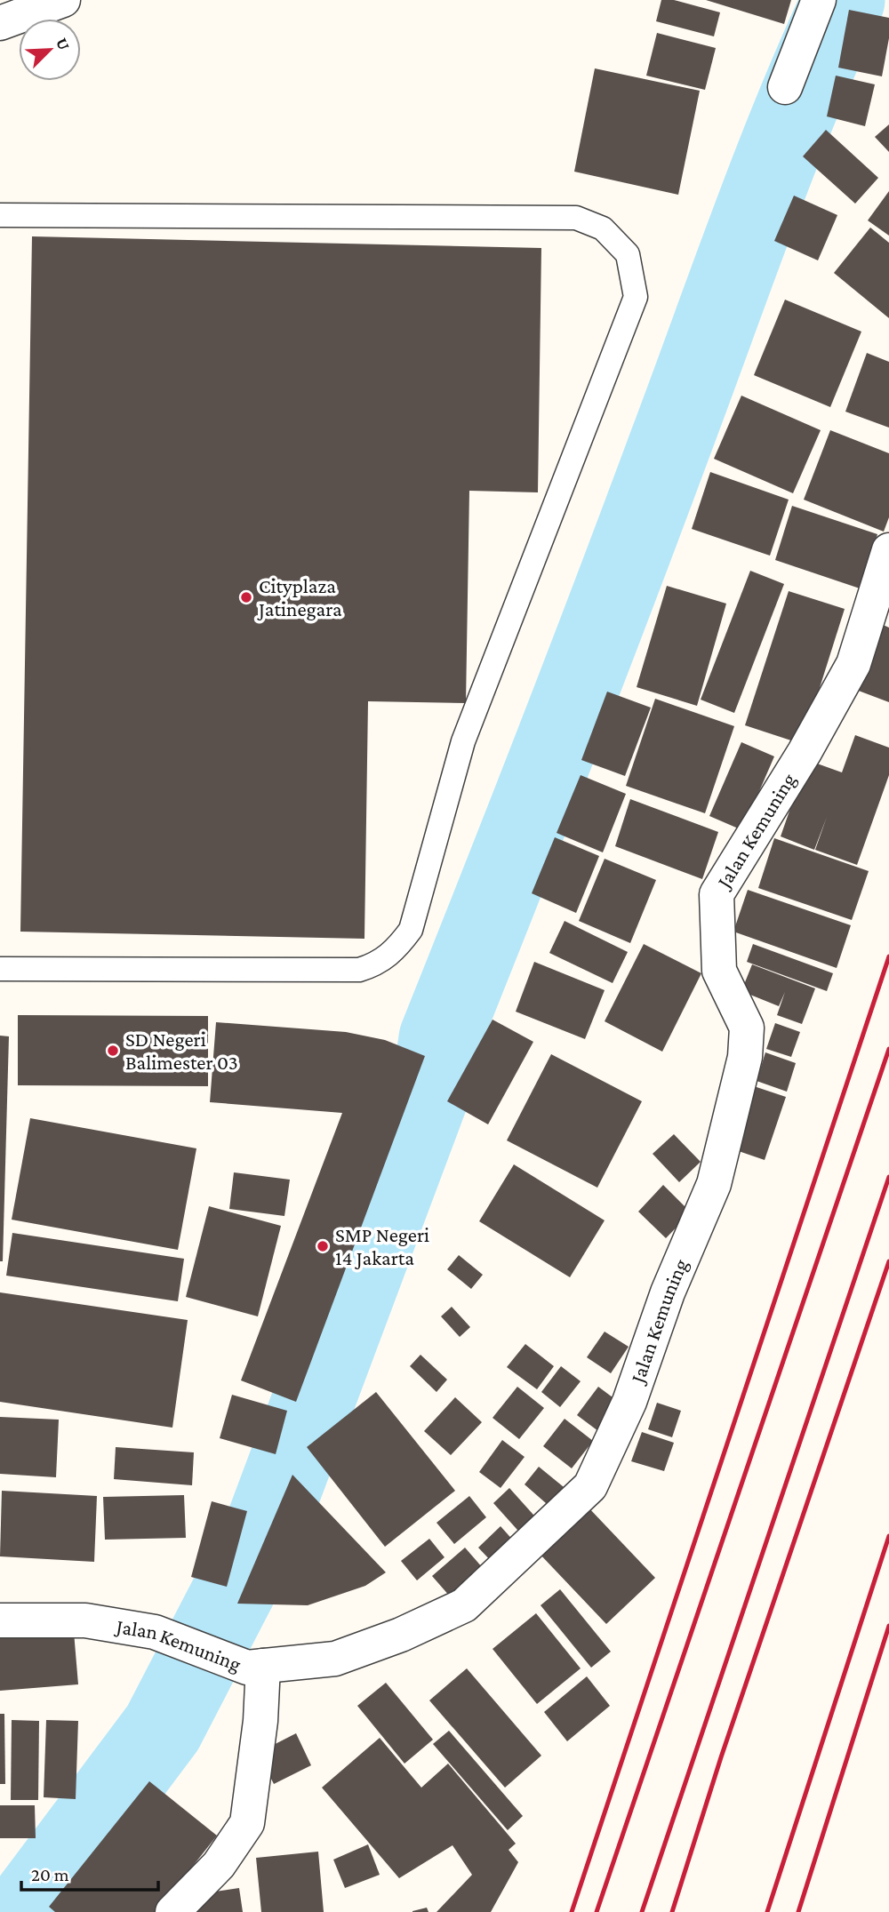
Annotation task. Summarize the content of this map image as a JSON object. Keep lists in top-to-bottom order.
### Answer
{
  "streets": {
    "street": ["Jalan Kemuning"]
  },
  "places": ["Cityplaza Jatinegara", "SD Negeri Balimester 03", "SMP Negeri 14 Jakarta"],
  "scale_bar": "20 m",
  "north": "top right"
}
